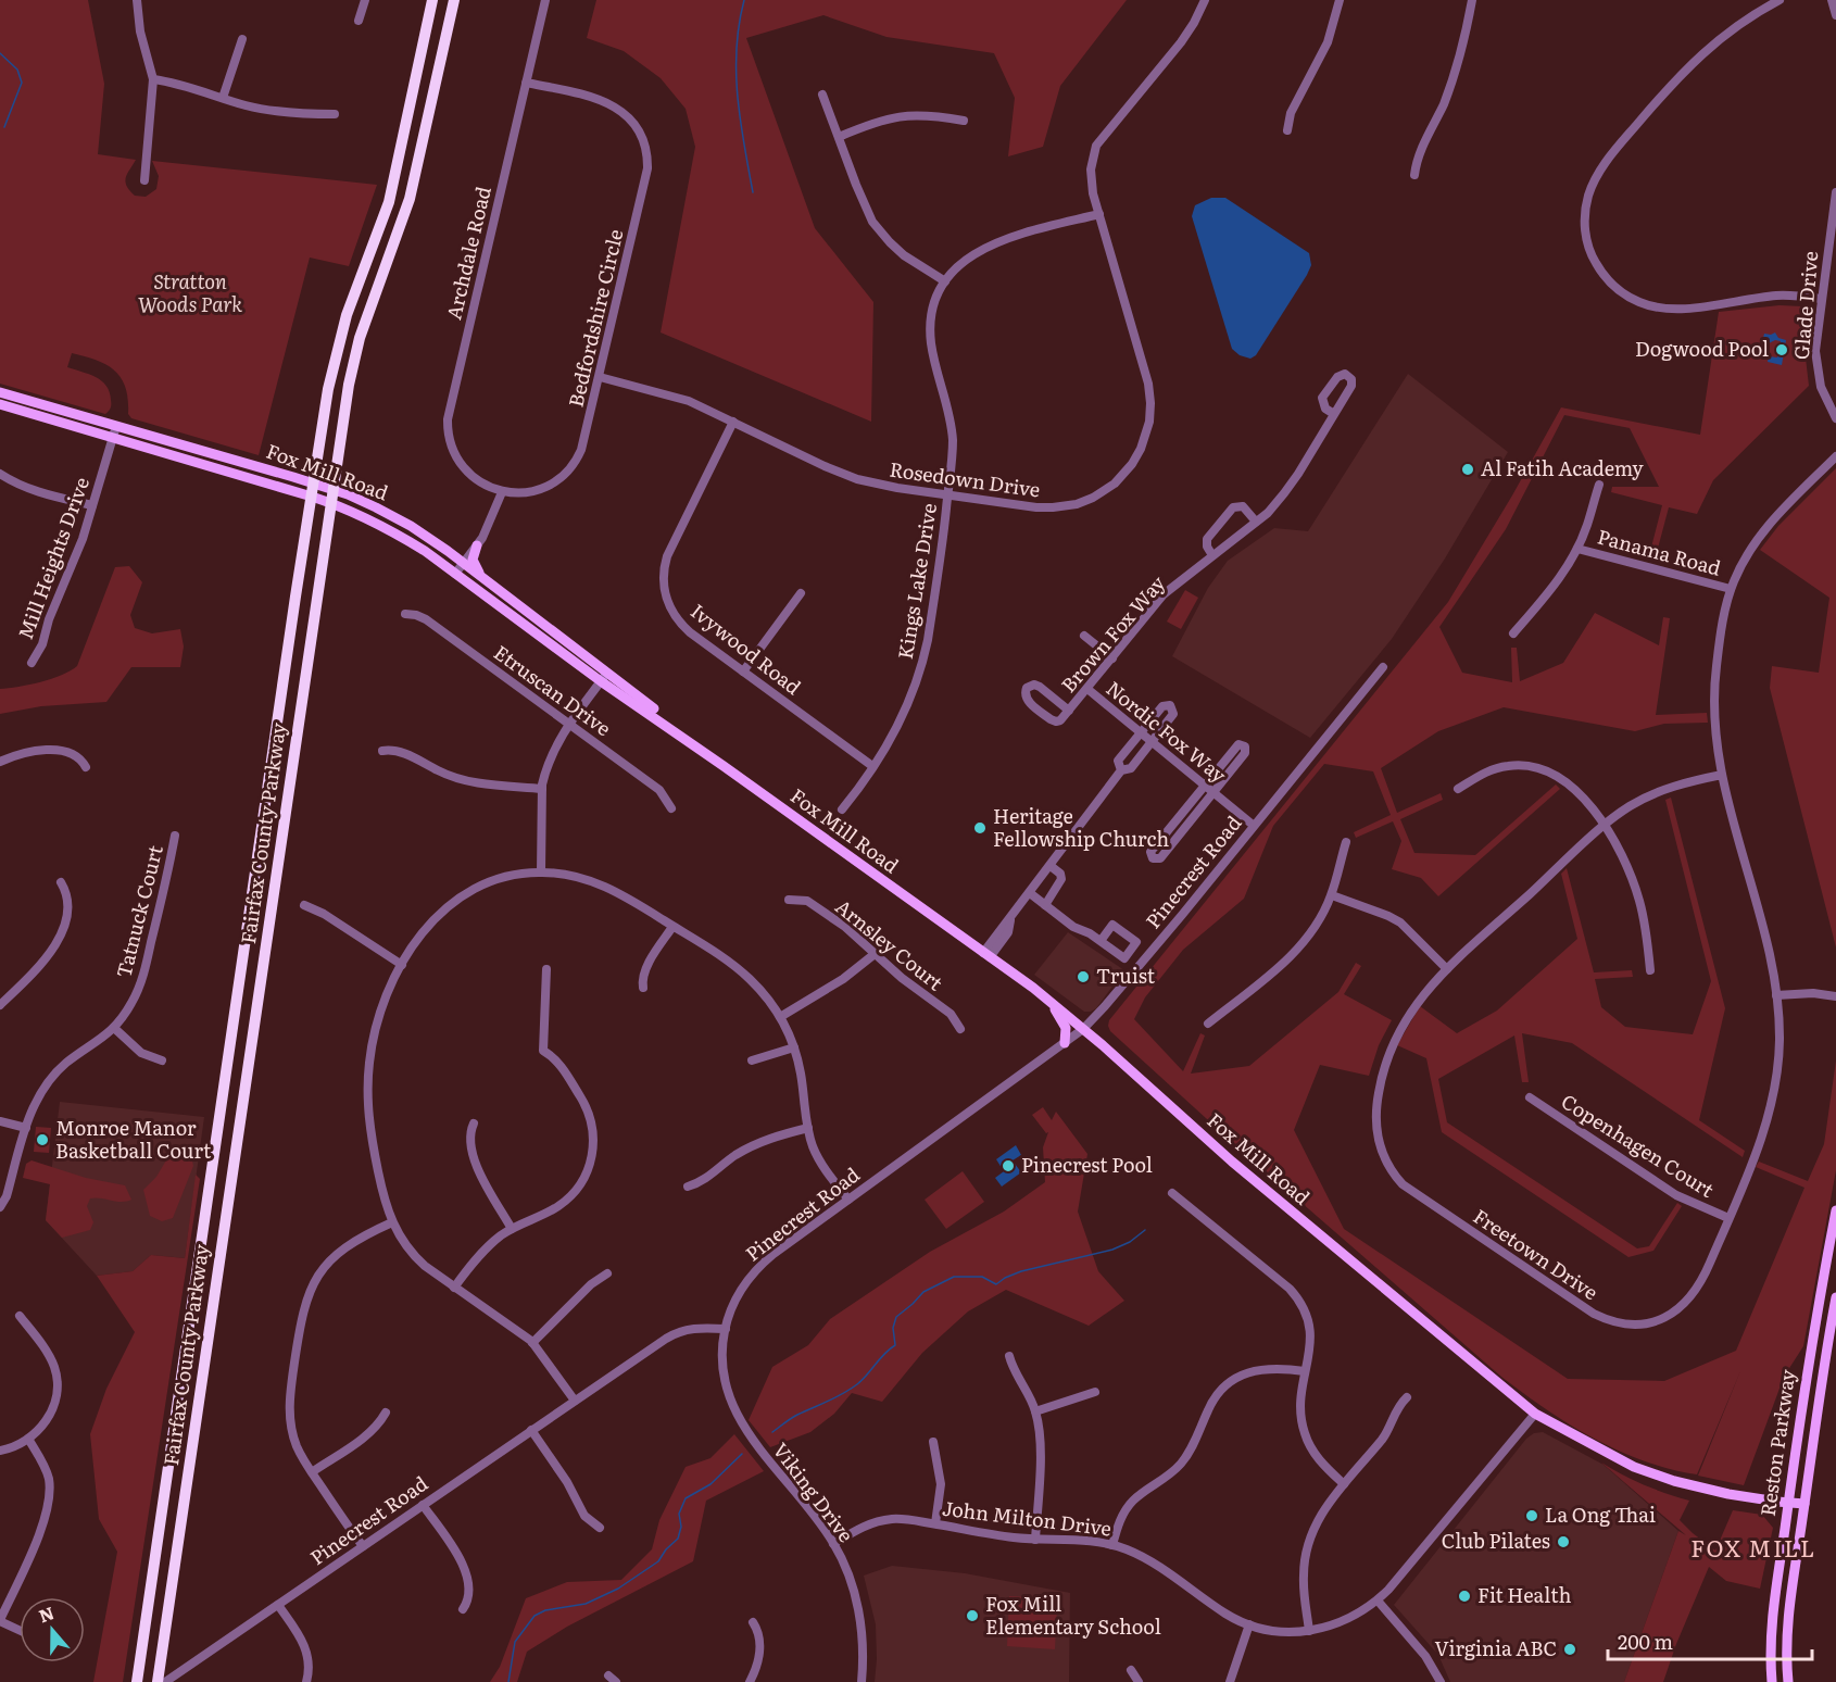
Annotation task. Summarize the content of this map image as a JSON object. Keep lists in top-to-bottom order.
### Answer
{
  "streets": {
    "highway": ["Fairfax County Parkway"],
    "main road": ["Fox Mill Road", "Reston Parkway"],
    "street": [
      "Archdale Road",
      "Glade Drive",
      "Bedfordshire Circle",
      "Rosedown Drive",
      "Panama Road",
      "Mill Heights Drive",
      "Kings Lake Drive",
      "Brown Fox Way",
      "Ivywood Road",
      "Etruscan Drive",
      "Nordic Fox Way",
      "Pinecrest Road",
      "Tatnuck Court",
      "Arnsley Court",
      "Copenhagen Court",
      "Freetown Drive",
      "Viking Drive",
      "John Milton Drive"
    ]
  },
  "crossings": [
    ["Archdale Road", "Bedfordshire Circle"],
    ["Bedfordshire Circle", "Rosedown Drive"],
    ["Fox Mill Road", "Mill Heights Drive"],
    ["Fox Mill Road", "Fairfax County Parkway"],
    ["Fox Mill Road", "Pinecrest Road"],
    ["Fox Mill Road", "Reston Parkway"],
    ["Fox Mill Road", "John Milton Drive"],
    ["Rosedown Drive", "Kings Lake Drive"],
    ["Rosedown Drive", "Ivywood Road"],
    ["Panama Road", "Freetown Drive"],
    ["Kings Lake Drive", "Ivywood Road"],
    ["Brown Fox Way", "Nordic Fox Way"],
    ["Nordic Fox Way", "Pinecrest Road"],
    ["Pinecrest Road", "Viking Drive"],
    ["Copenhagen Court", "Freetown Drive"],
    ["Viking Drive", "John Milton Drive"]
  ],
  "districts": ["FOX MILL"],
  "parks": ["Stratton Woods Park"],
  "places": [
    "Dogwood Pool",
    "Al Fatih Academy",
    "Heritage Fellowship Church",
    "Truist",
    "Monroe Manor Basketball Court",
    "Pinecrest Pool",
    "La Ong Thai",
    "Club Pilates",
    "Fit Health",
    "Fox Mill Elementary School",
    "Virginia ABC"
  ],
  "scale_bar": "200 m",
  "north": "top"
}
